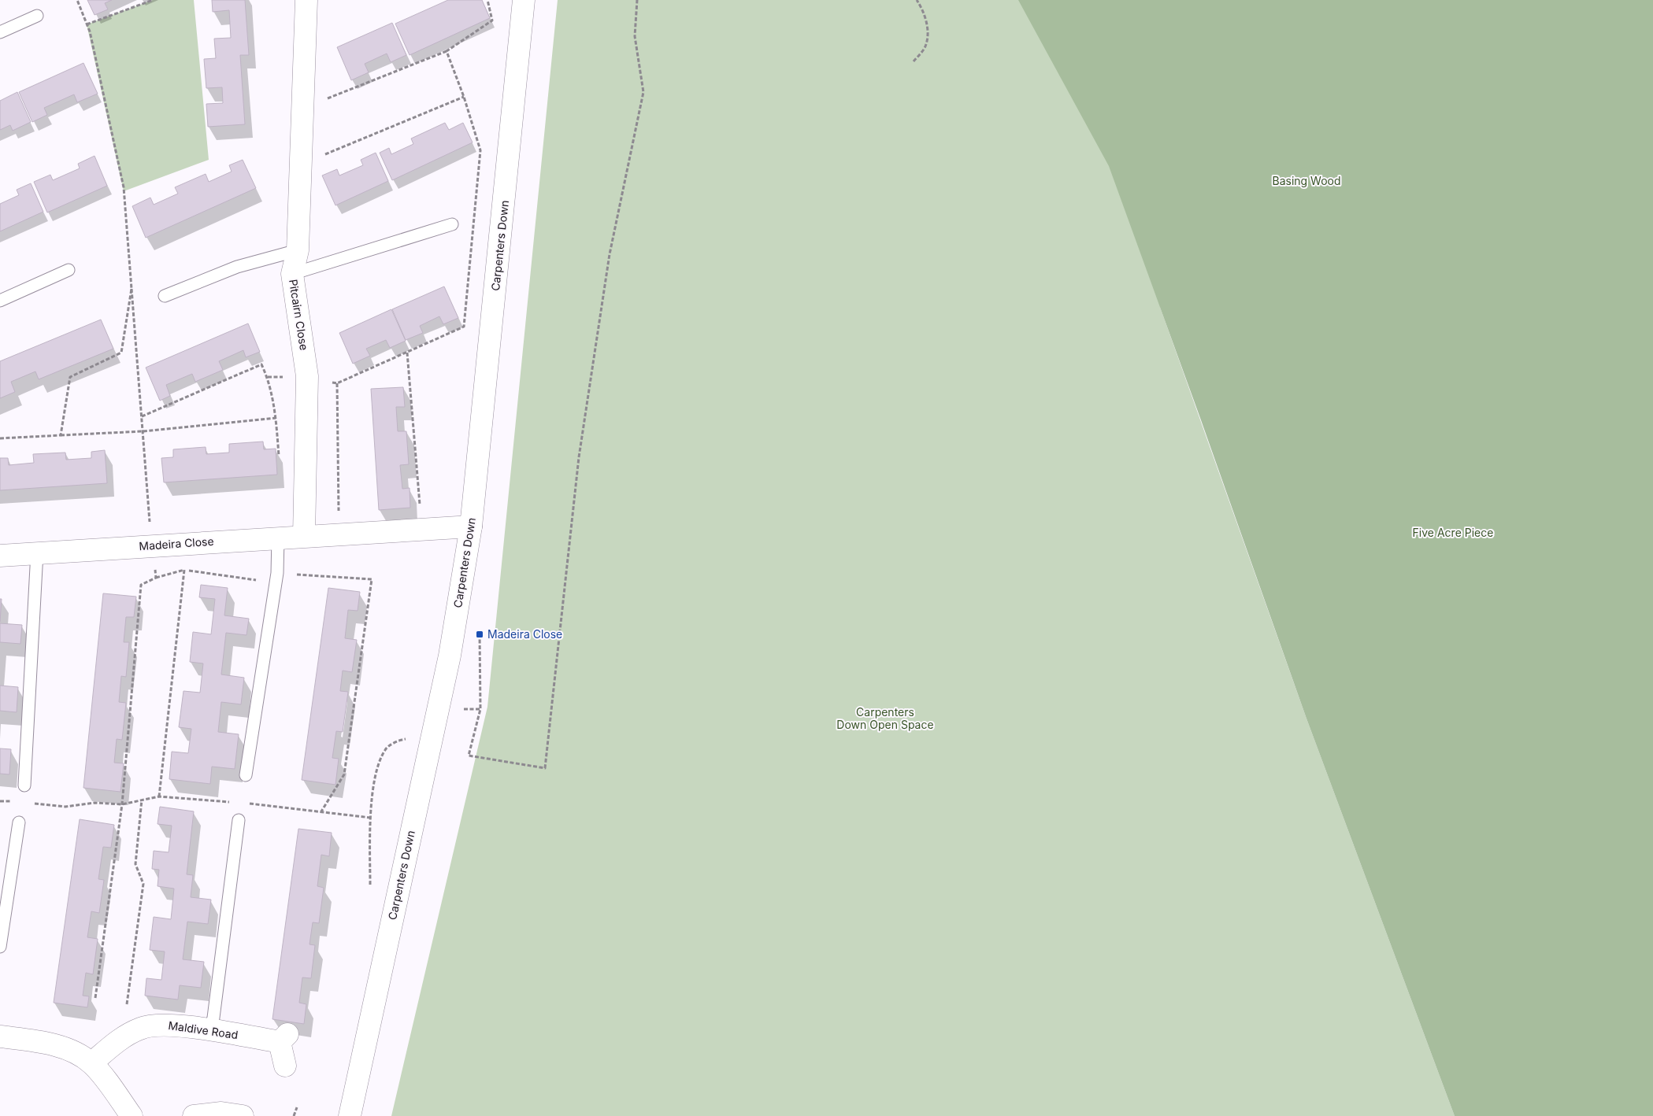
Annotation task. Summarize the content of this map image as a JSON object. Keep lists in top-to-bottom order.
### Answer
{
  "streets": {
    "street": [
      "Carpenters Down",
      "Pitcairn Close",
      "Madeira Close",
      "Maldive Road"
    ]
  },
  "crossings": [
    ["Carpenters Down", "Madeira Close"],
    ["Pitcairn Close", "Madeira Close"]
  ],
  "parks": ["Basing Wood", "Five Acre Piece", "Carpenters Down Open Space"],
  "places": {
    "transit": ["Madeira Close"]
  }
}
